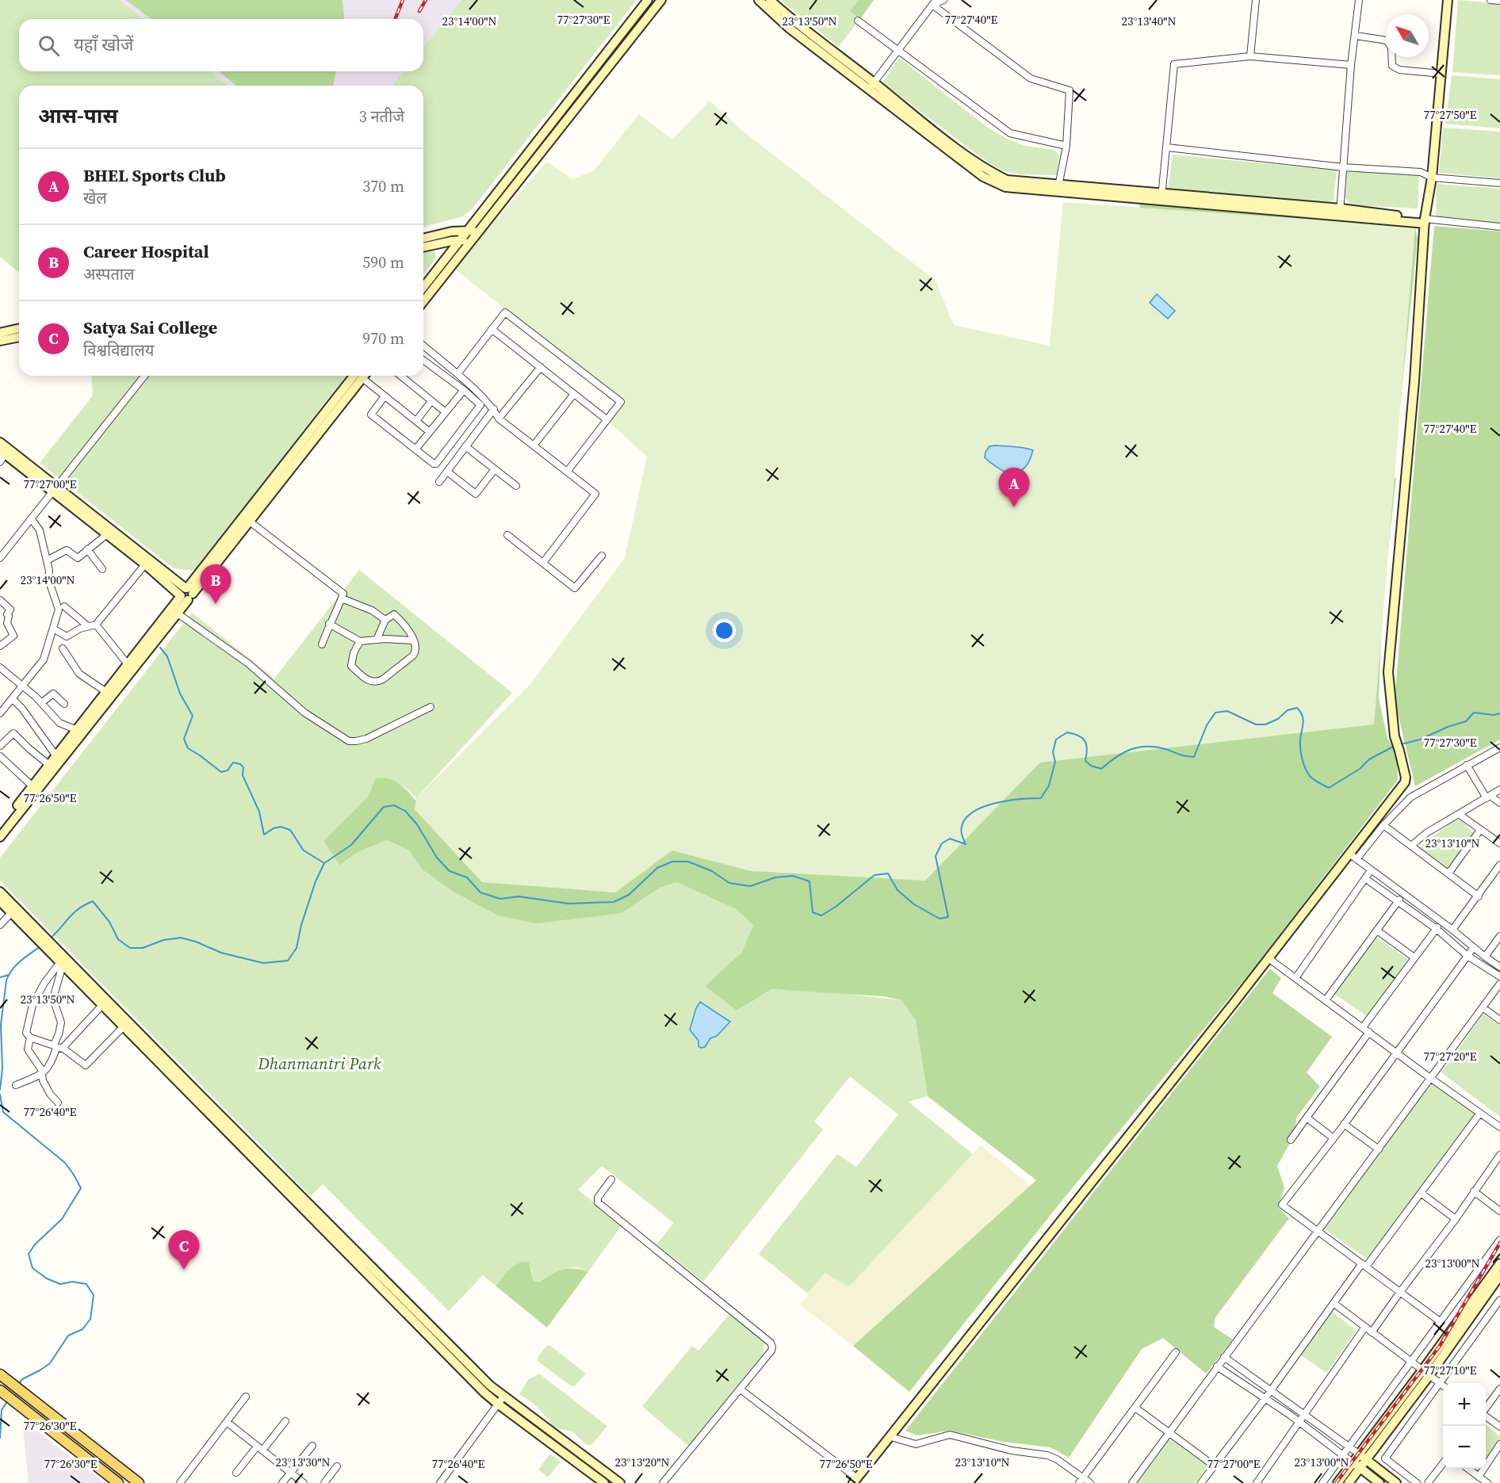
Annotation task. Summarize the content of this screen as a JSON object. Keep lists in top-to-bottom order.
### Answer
{
  "parks": ["Dhanmantri Park"],
  "north": "top left",
  "page": {
    "search": "यहाँ खोजें",
    "heading": ["आस-पास", "3 नतीजे"],
    "list": [
      {
        "mark": "A",
        "name": "BHEL Sports Club",
        "note": "खेल",
        "value": "370 m"
      },
      {
        "mark": "B",
        "name": "Career Hospital",
        "note": "अस्पताल",
        "value": "590 m"
      },
      {
        "mark": "C",
        "name": "Satya Sai College",
        "note": "विश्वविद्यालय",
        "value": "970 m"
      }
    ],
    "pins": ["A", "B", "C"],
    "map_buttons": ["+", "−"]
  },
  "coordinates": [
    "77°27'30\"E",
    "77°27'40\"E",
    "23°14'00\"N",
    "23°13'50\"N",
    "23°13'40\"N",
    "77°27'50\"E",
    "77°27'00\"E",
    "77°26'50\"E",
    "23°13'10\"N",
    "77°27'20\"E",
    "77°26'40\"E",
    "23°13'00\"N",
    "77°27'10\"E",
    "77°26'30\"E",
    "23°13'30\"N",
    "23°13'20\"N"
  ]
}
